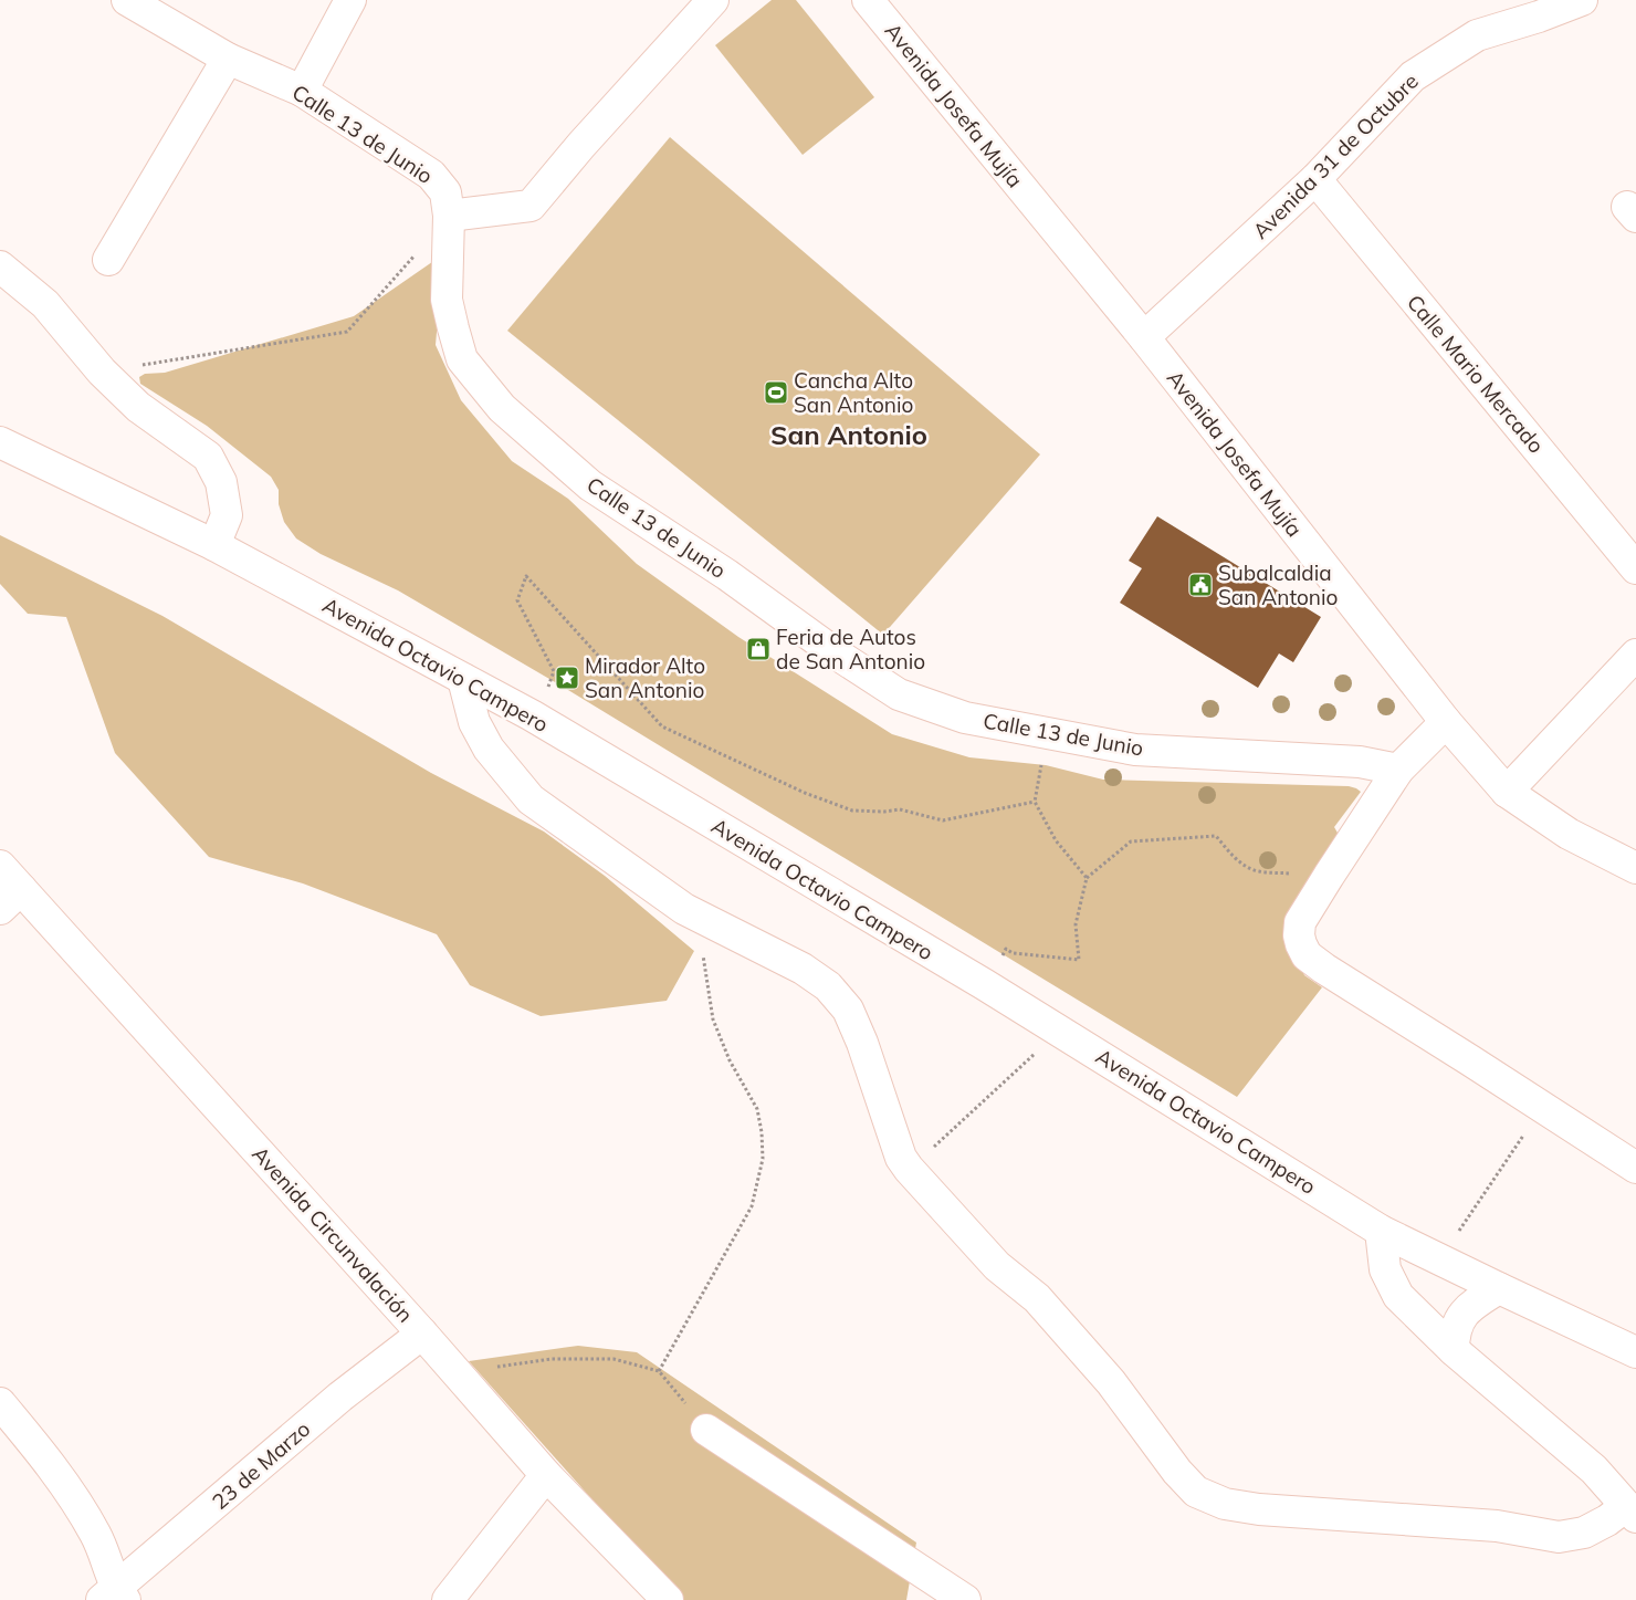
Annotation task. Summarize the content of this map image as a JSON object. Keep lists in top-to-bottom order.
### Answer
{
  "streets": {
    "street": [
      "Avenida Josefa Mujía",
      "Calle 13 de Junio",
      "Avenida 31 de Octubre",
      "Calle Mario Mercado",
      "Avenida Octavio Campero",
      "Avenida Circunvalación",
      "23 de Marzo"
    ]
  },
  "crossings": [
    ["Avenida Josefa Mujía", "Avenida 31 de Octubre"],
    ["Avenida 31 de Octubre", "Calle Mario Mercado"],
    ["Avenida Circunvalación", "23 de Marzo"]
  ],
  "districts": ["San Antonio"],
  "places": {
    "sports": ["Cancha Alto San Antonio"],
    "public building": ["Subalcaldia San Antonio"],
    "shop": ["Feria de Autos de San Antonio"],
    "place": ["Mirador Alto San Antonio"]
  }
}
